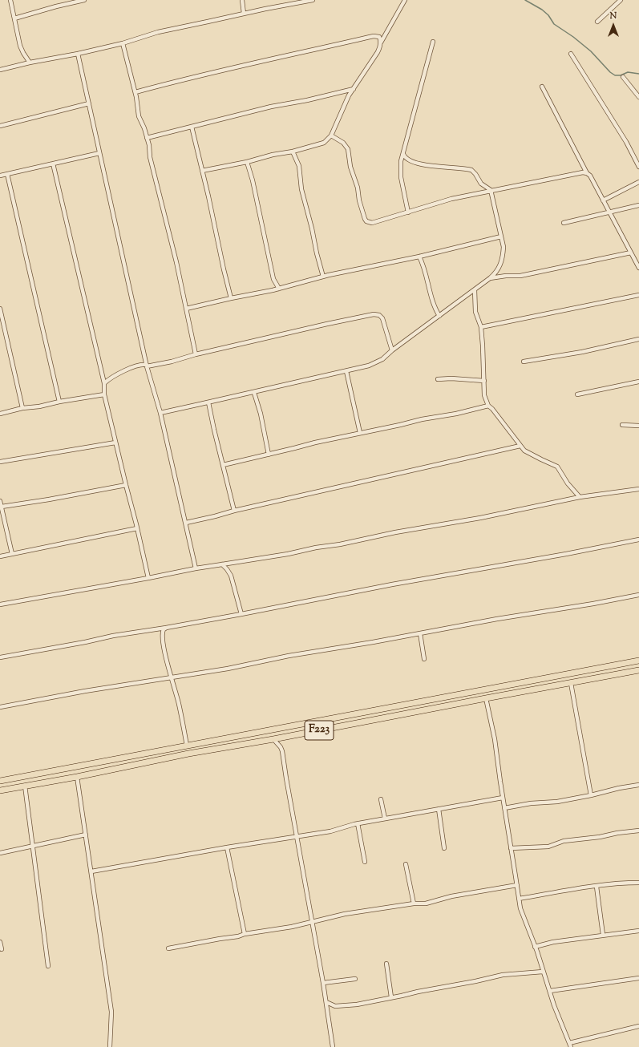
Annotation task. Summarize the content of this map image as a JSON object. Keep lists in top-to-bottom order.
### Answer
{
  "streets": {
    "main road": ["F223"]
  },
  "north": "top"
}
